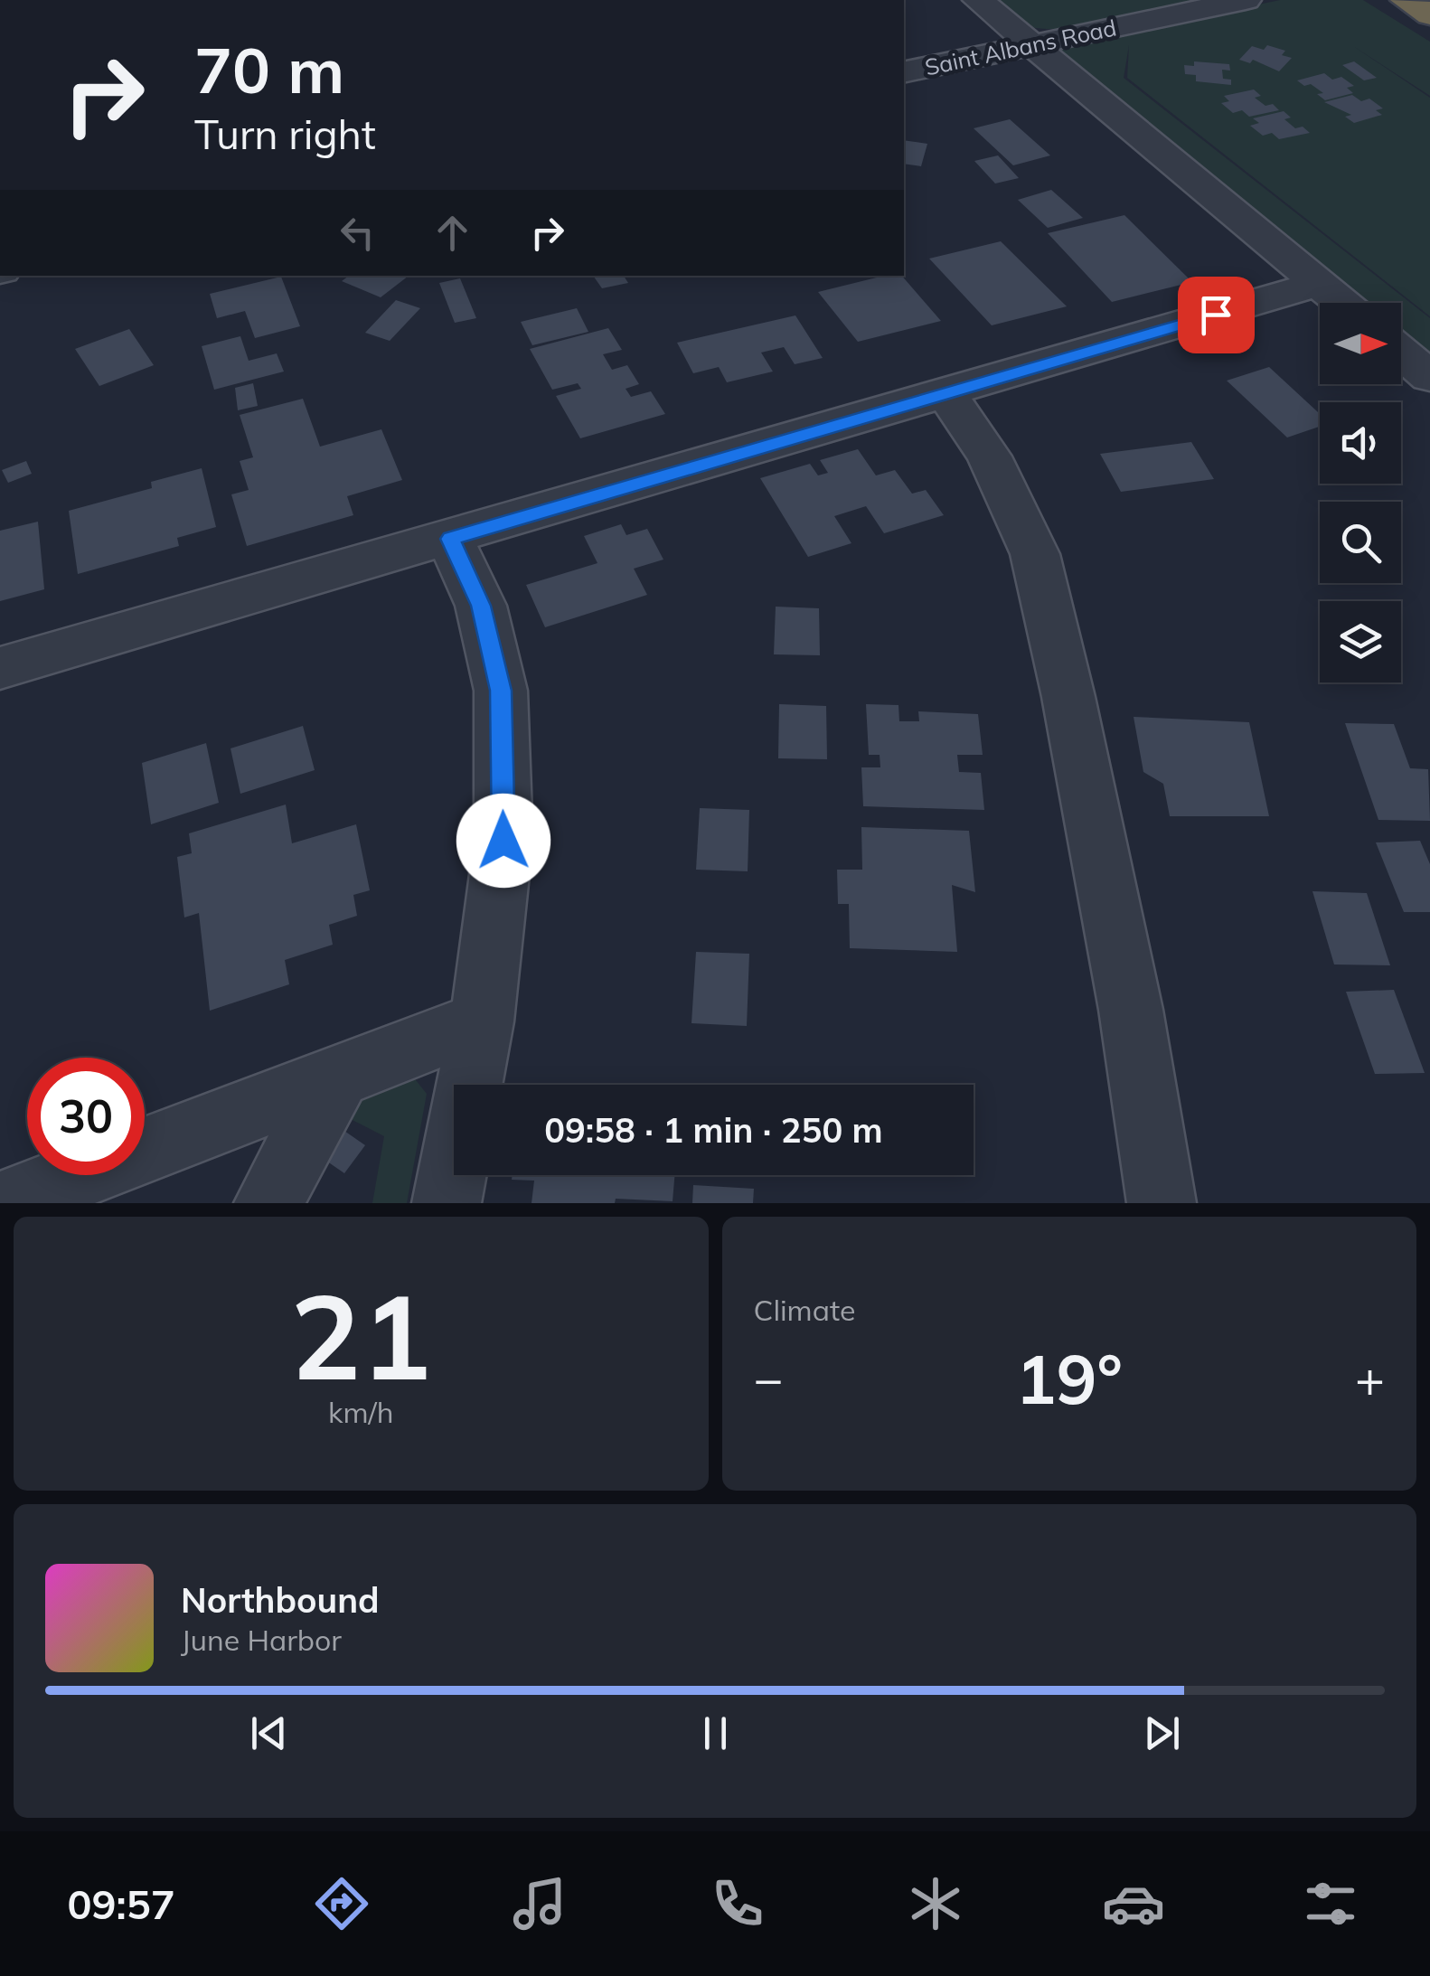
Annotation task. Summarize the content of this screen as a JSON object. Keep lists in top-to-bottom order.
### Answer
{
  "streets": {
    "street": ["Saint Albans Road"]
  },
  "north": "right",
  "page": {
    "turn": ["70 m", "Turn right"],
    "limit": "30",
    "trip": "09:58 · 1 min · 250 m",
    "tile": [
      ["21", "km/h"],
      "Climate"
    ],
    "heat": ["−", "19°", "+"],
    "song": ["Northbound", "June Harbor"],
    "tabs": "09:57"
  }
}
